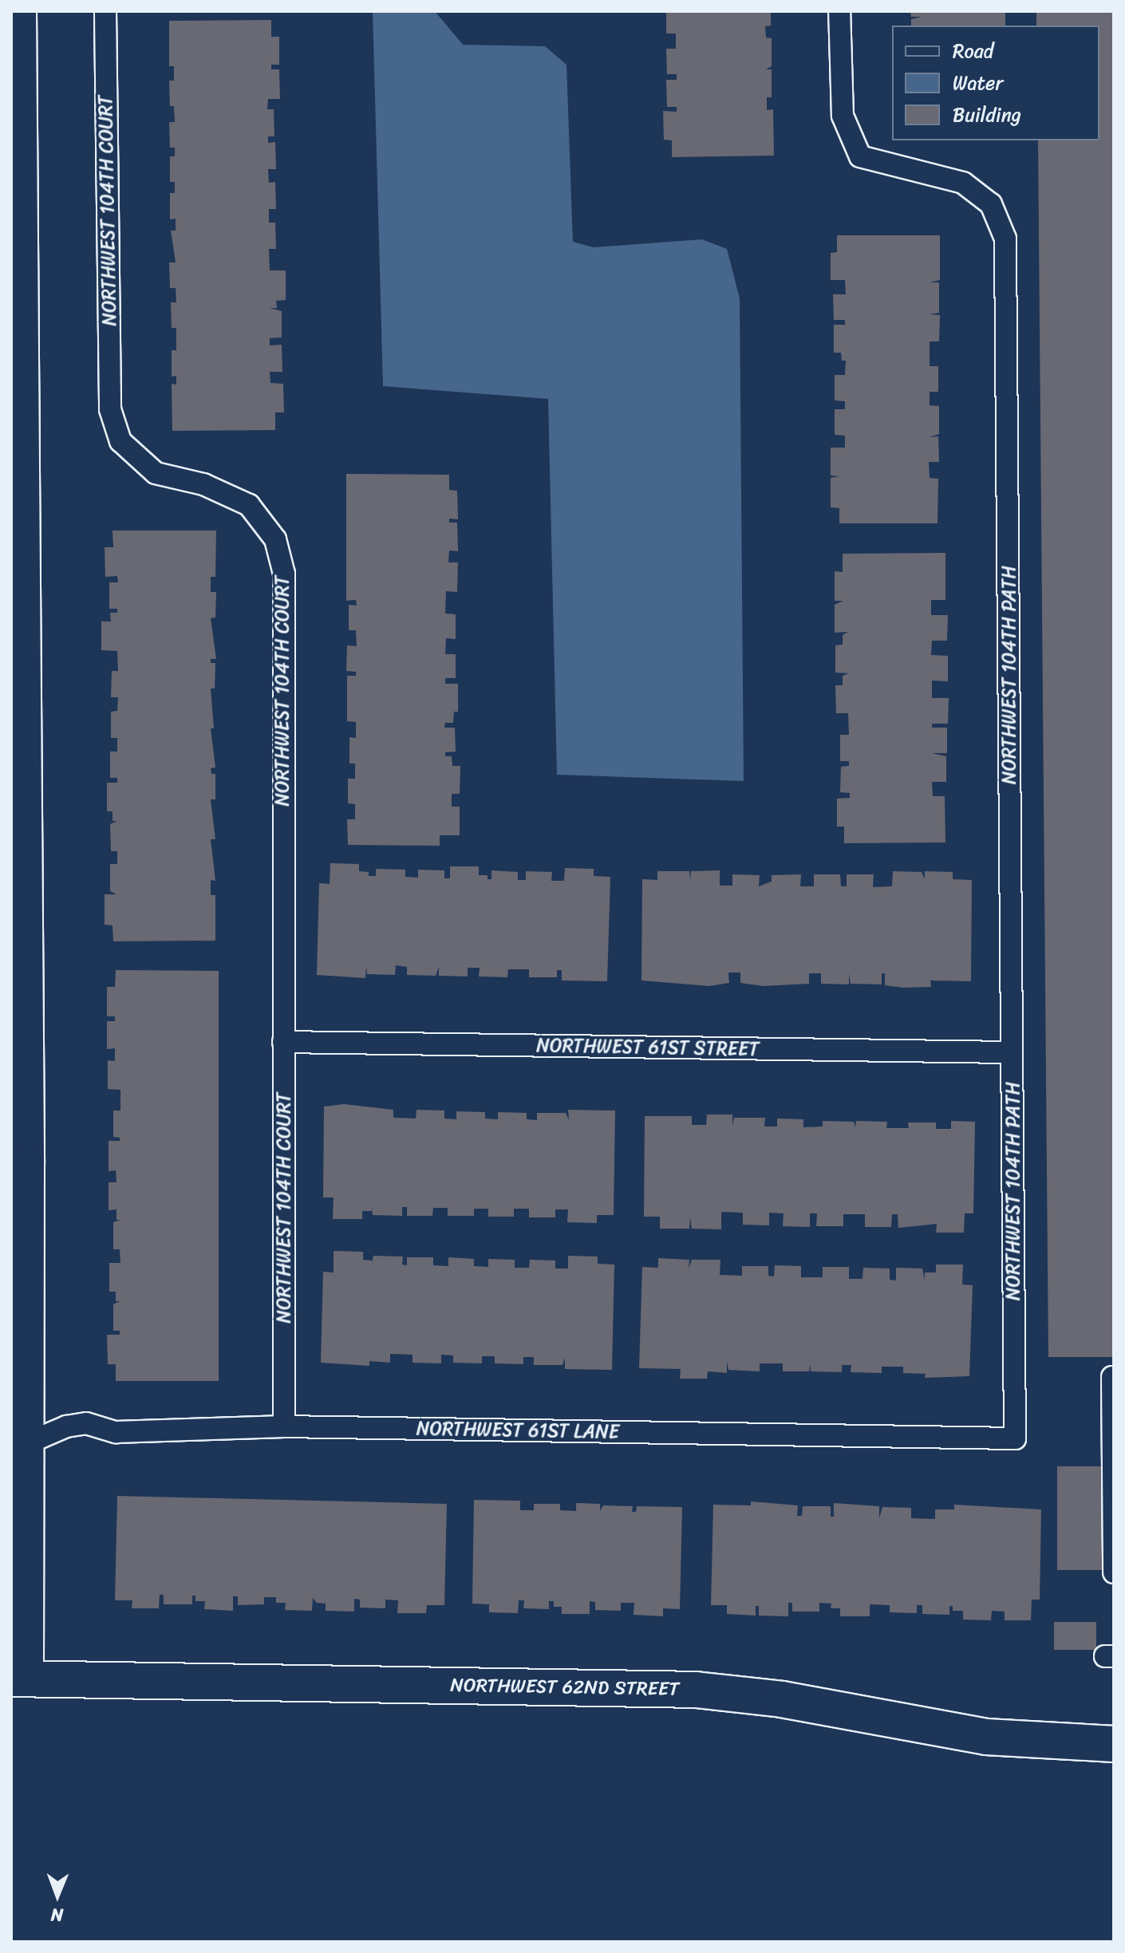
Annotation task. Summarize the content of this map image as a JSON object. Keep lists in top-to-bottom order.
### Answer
{
  "streets": {
    "street": ["NORTHWEST 62ND STREET"],
    "lane": [
      "NORTHWEST 104TH COURT",
      "NORTHWEST 104TH PATH",
      "NORTHWEST 61ST STREET",
      "NORTHWEST 61ST LANE"
    ]
  },
  "crossings": [
    ["NORTHWEST 104TH COURT", "NORTHWEST 61ST STREET"],
    ["NORTHWEST 104TH COURT", "NORTHWEST 61ST LANE"],
    ["NORTHWEST 104TH PATH", "NORTHWEST 61ST STREET"],
    ["NORTHWEST 104TH PATH", "NORTHWEST 61ST LANE"]
  ],
  "legend": ["Road", "Water", "Building"],
  "north": "bottom"
}
